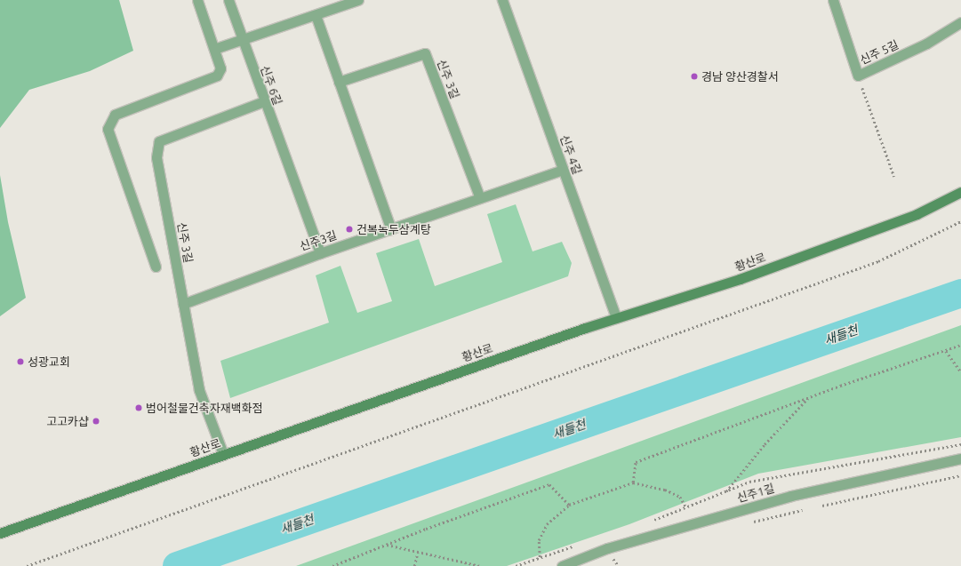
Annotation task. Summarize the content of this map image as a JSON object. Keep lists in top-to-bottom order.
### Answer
{
  "streets": {
    "main road": ["황산로"],
    "street": [
      "신주 5길",
      "신주 3길",
      "신주 6길",
      "신주 4길",
      "신주3길",
      "신주1길"
    ]
  },
  "crossings": [
    ["신주 3길", "신주 6길"],
    ["신주 3길", "신주3길"],
    ["신주 3길", "황산로"],
    ["신주 6길", "신주3길"],
    ["신주 4길", "신주3길"],
    ["신주 4길", "황산로"]
  ],
  "water": ["새들천"],
  "places": [
    "경남 양산경찰서",
    "건복녹두삼계탕",
    "성광교회",
    "범어철물건축자재백화점",
    "고고카샵"
  ]
}
